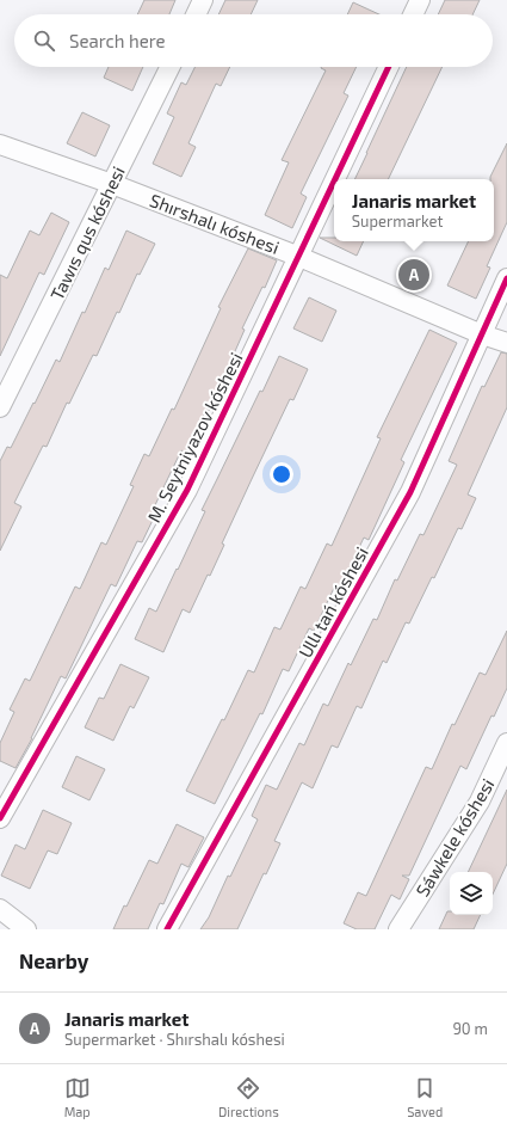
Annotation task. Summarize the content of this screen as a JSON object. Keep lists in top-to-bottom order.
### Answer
{
  "streets": {
    "street": [
      "Shırshalı kóshesi",
      "Tawıs qus kóshesi",
      "M. Seytniyazov kóshesi",
      "Ullı tań kóshesi",
      "Sáwkele kóshesi"
    ]
  },
  "crossings": [
    ["Shırshalı kóshesi", "Tawıs qus kóshesi"],
    ["Shırshalı kóshesi", "M. Seytniyazov kóshesi"],
    ["Shırshalı kóshesi", "Ullı tań kóshesi"]
  ],
  "page": {
    "search": "Search here",
    "popup": ["Janaris market", "Supermarket"],
    "pins": "A",
    "heading": "Nearby",
    "list": [
      {
        "mark": "A",
        "name": "Janaris market",
        "note": "Supermarket · Shırshalı kóshesi",
        "value": "90 m"
      }
    ],
    "nav": ["Map", "Directions", "Saved"]
  }
}
